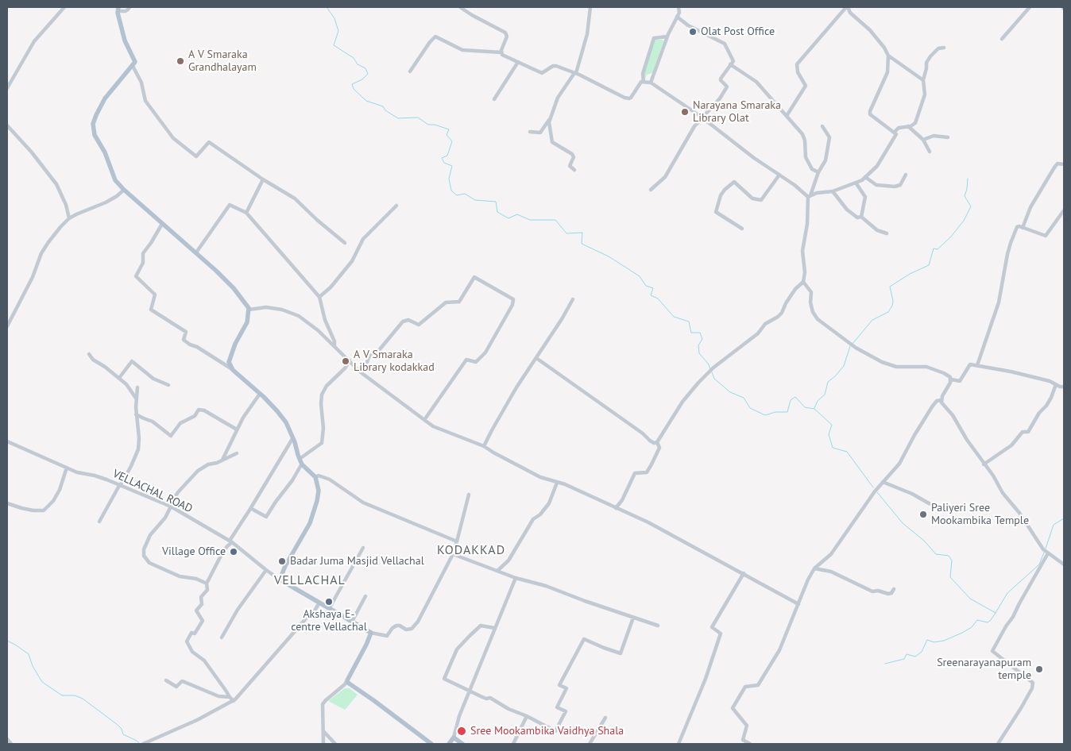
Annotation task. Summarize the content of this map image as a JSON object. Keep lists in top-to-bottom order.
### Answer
{
  "streets": {
    "street": ["VELLACHAL ROAD"]
  },
  "districts": ["KODAKKAD", "VELLACHAL"],
  "places": [
    "Olat Post Office",
    "A V Smaraka Grandhalayam",
    "Narayana Smaraka Library Olat",
    "A V Smaraka Library kodakkad",
    "Paliyeri Sree Mookambika Temple",
    "Village Office",
    "Badar Juma Masjid Vellachal",
    "Akshaya E- centre Vellachal",
    "Sreenarayanapuram temple",
    "Sree Mookambika Vaidhya Shala"
  ]
}
